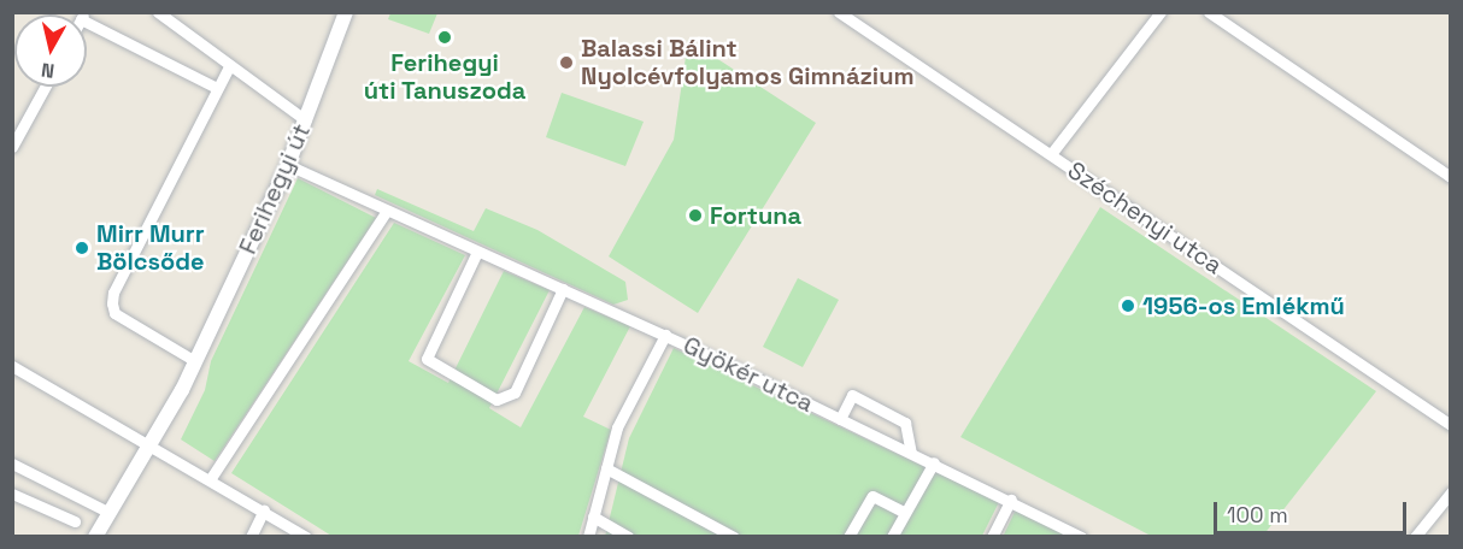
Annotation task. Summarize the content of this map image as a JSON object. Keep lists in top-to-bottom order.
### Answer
{
  "streets": {
    "main road": ["Ferihegyi út"],
    "street": ["Széchenyi utca", "Gyökér utca"]
  },
  "crossings": [
    ["Ferihegyi út", "Gyökér utca"]
  ],
  "places": [
    "Ferihegyi úti Tanuszoda",
    "Balassi Bálint Nyolcévfolyamos Gimnázium",
    "Fortuna",
    "Mirr Murr Bölcsőde",
    "1956-os Emlékmű"
  ],
  "scale_bar": "100 m",
  "north": "bottom"
}
